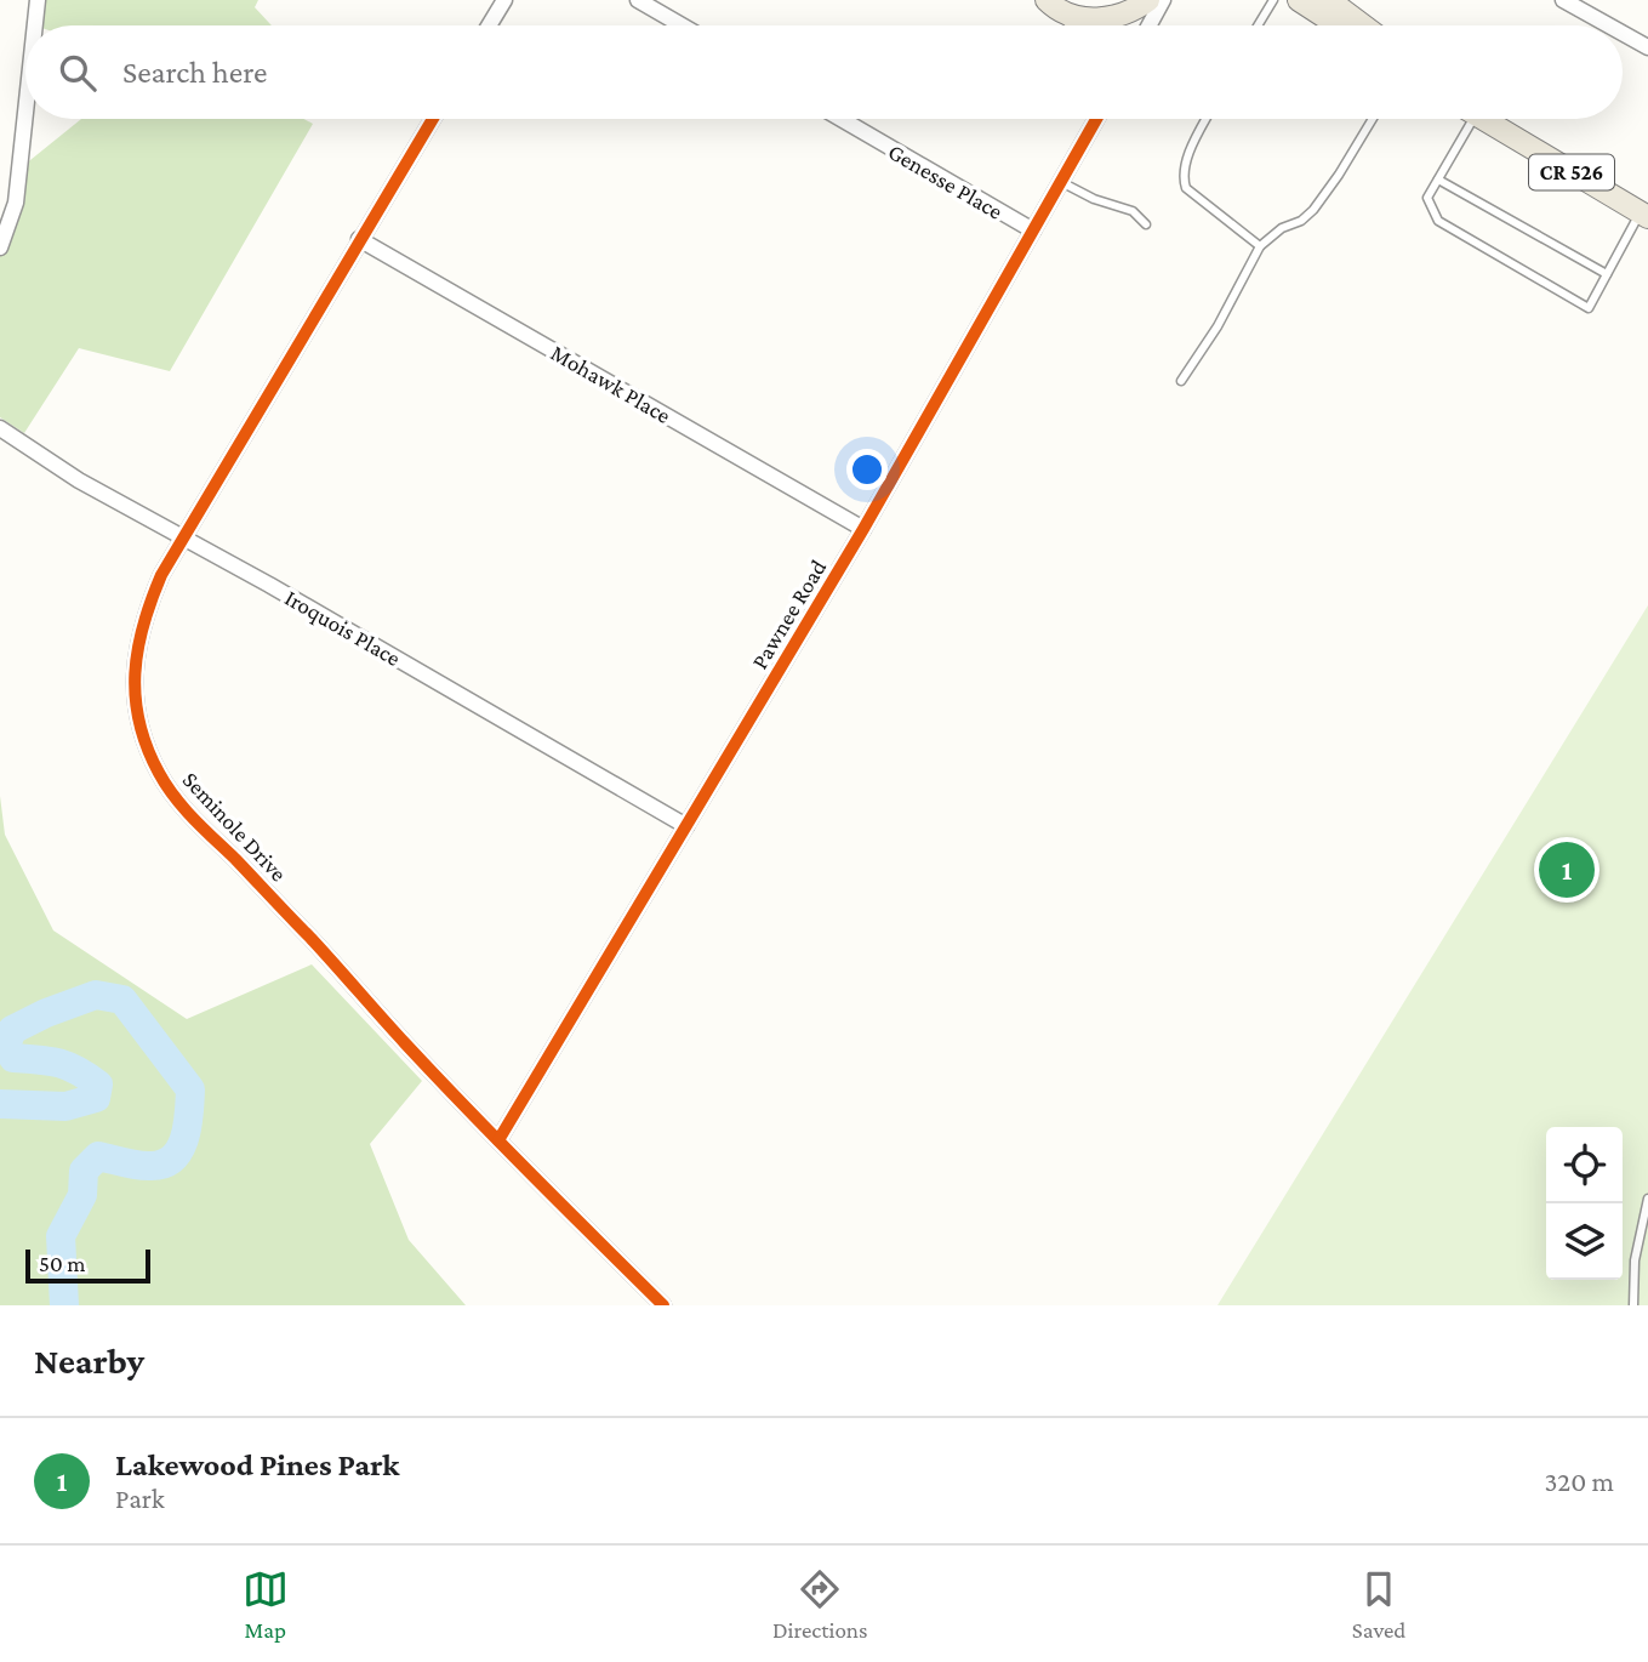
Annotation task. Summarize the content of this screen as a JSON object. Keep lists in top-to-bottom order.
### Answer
{
  "streets": {
    "main road": ["CR 526"],
    "street": [
      "Genesse Place",
      "Mohawk Place",
      "Pawnee Road",
      "Iroquois Place",
      "Seminole Drive"
    ]
  },
  "crossings": [
    ["Genesse Place", "Pawnee Road"],
    ["Mohawk Place", "Pawnee Road"],
    ["Mohawk Place", "Seminole Drive"],
    ["Pawnee Road", "Iroquois Place"],
    ["Pawnee Road", "Seminole Drive"],
    ["Iroquois Place", "Seminole Drive"]
  ],
  "scale_bar": "50 m",
  "page": {
    "search": "Search here",
    "pins": "1",
    "scale": "50 m",
    "heading": "Nearby",
    "list": [
      {
        "mark": "1",
        "name": "Lakewood Pines Park",
        "note": "Park",
        "value": "320 m"
      }
    ],
    "nav": ["Map", "Directions", "Saved"]
  }
}
